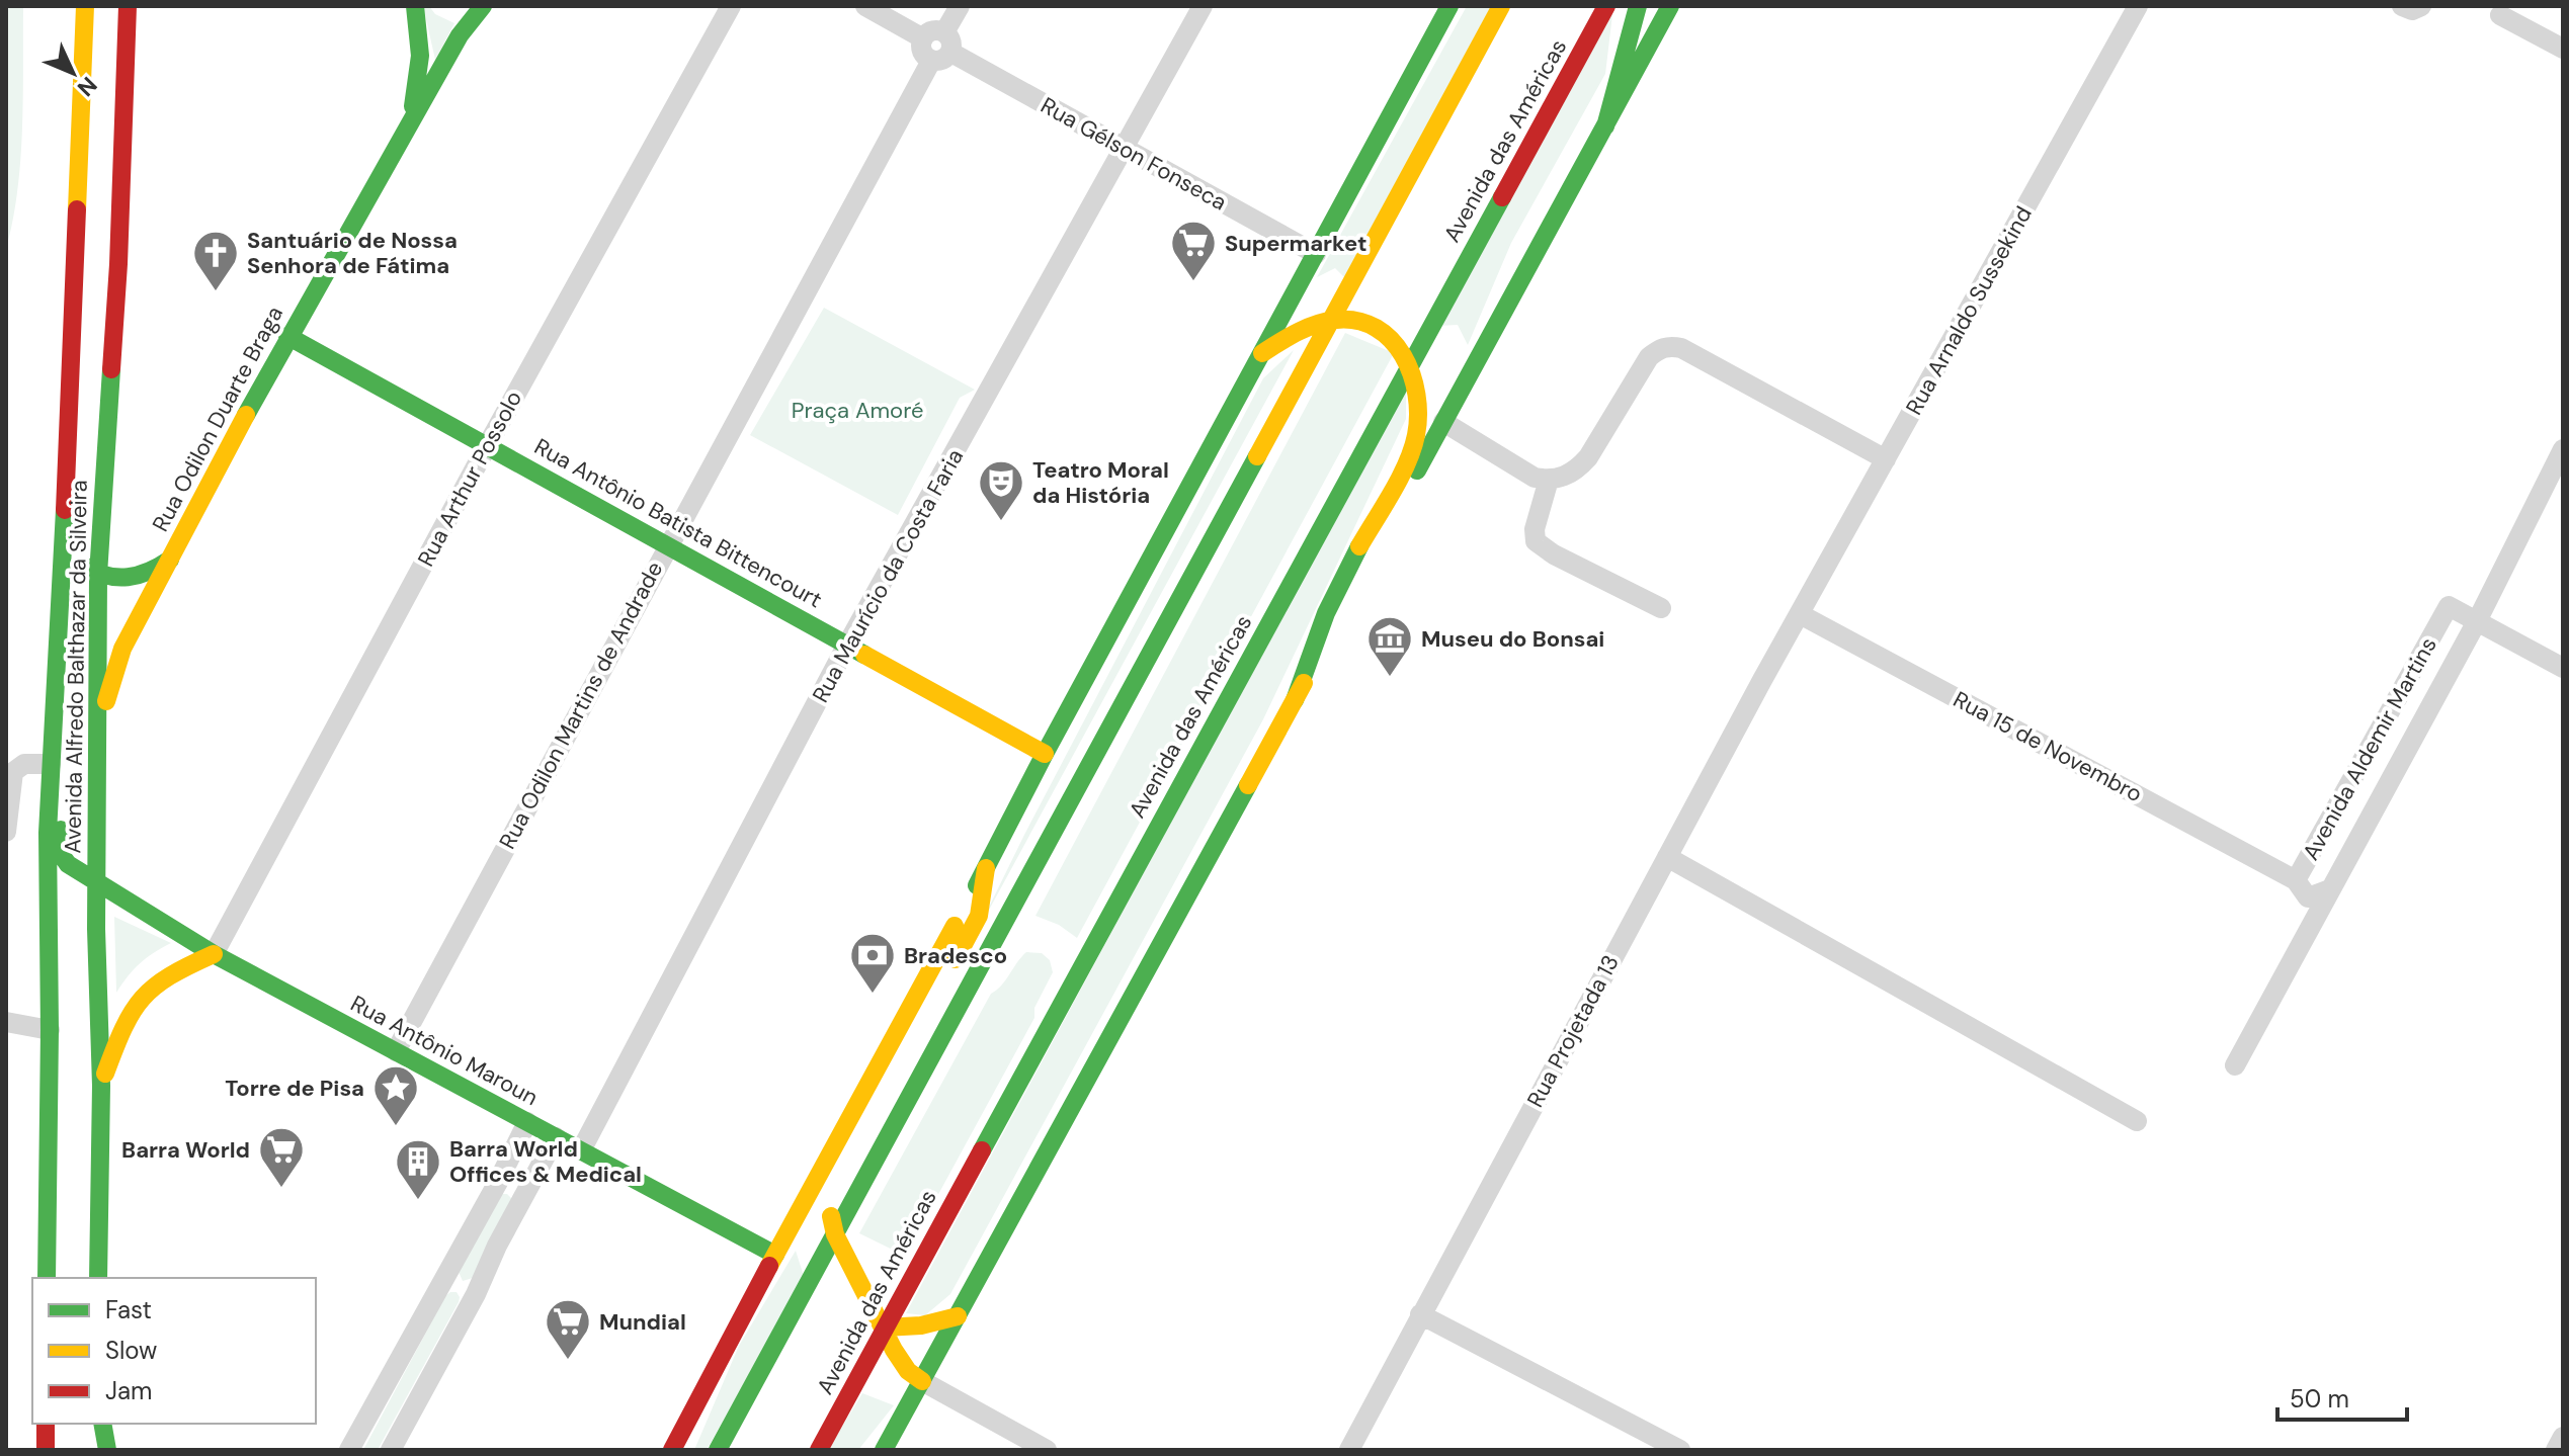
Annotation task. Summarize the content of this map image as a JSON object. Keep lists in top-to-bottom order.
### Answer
{
  "streets": {
    "main road": [
      "Avenida das Américas",
      "Rua Odilon Duarte Braga",
      "Rua Antônio Batista Bittencourt",
      "Avenida Alfredo Balthazar da Silveira",
      "Rua Antônio Maroun"
    ],
    "street": [
      "Rua Gélson Fonseca",
      "Rua Arnaldo Sussekind",
      "Rua Arthur Possolo",
      "Rua Maurício da Costa Faria",
      "Rua Odilon Martins de Andrade",
      "Rua 15 de Novembro",
      "Avenida Aldemir Martins",
      "Rua Projetada 13"
    ]
  },
  "crossings": [
    ["Rua Gélson Fonseca", "Rua Maurício da Costa Faria"],
    ["Rua Gélson Fonseca", "Rua Odilon Martins de Andrade"],
    ["Rua Arnaldo Sussekind", "Rua 15 de Novembro"],
    ["Rua Arnaldo Sussekind", "Rua Projetada 13"],
    ["Rua Odilon Duarte Braga", "Rua Antônio Batista Bittencourt"],
    ["Rua Odilon Duarte Braga", "Avenida Alfredo Balthazar da Silveira"],
    ["Rua Arthur Possolo", "Rua Antônio Batista Bittencourt"],
    ["Rua Arthur Possolo", "Rua Antônio Maroun"],
    ["Rua Antônio Batista Bittencourt", "Rua Maurício da Costa Faria"],
    ["Rua Antônio Batista Bittencourt", "Rua Odilon Martins de Andrade"],
    ["Rua Maurício da Costa Faria", "Rua Antônio Maroun"],
    ["Avenida Alfredo Balthazar da Silveira", "Rua Antônio Maroun"],
    ["Rua Odilon Martins de Andrade", "Rua Antônio Maroun"],
    ["Rua 15 de Novembro", "Avenida Aldemir Martins"],
    ["Rua 15 de Novembro", "Rua Projetada 13"]
  ],
  "parks": ["Praça Amoré"],
  "places": {
    "supermarket": ["Supermarket", "Barra World", "Mundial"],
    "church": ["Santuário de Nossa Senhora de Fátima"],
    "theatre": ["Teatro Moral da História"],
    "museum": ["Museu do Bonsai"],
    "bank": ["Bradesco"],
    "place": ["Torre de Pisa"],
    "building": ["Barra World Offices & Medical"]
  },
  "legend": ["Fast", "Slow", "Jam"],
  "scale_bar": "50 m",
  "north": "bottom right"
}
